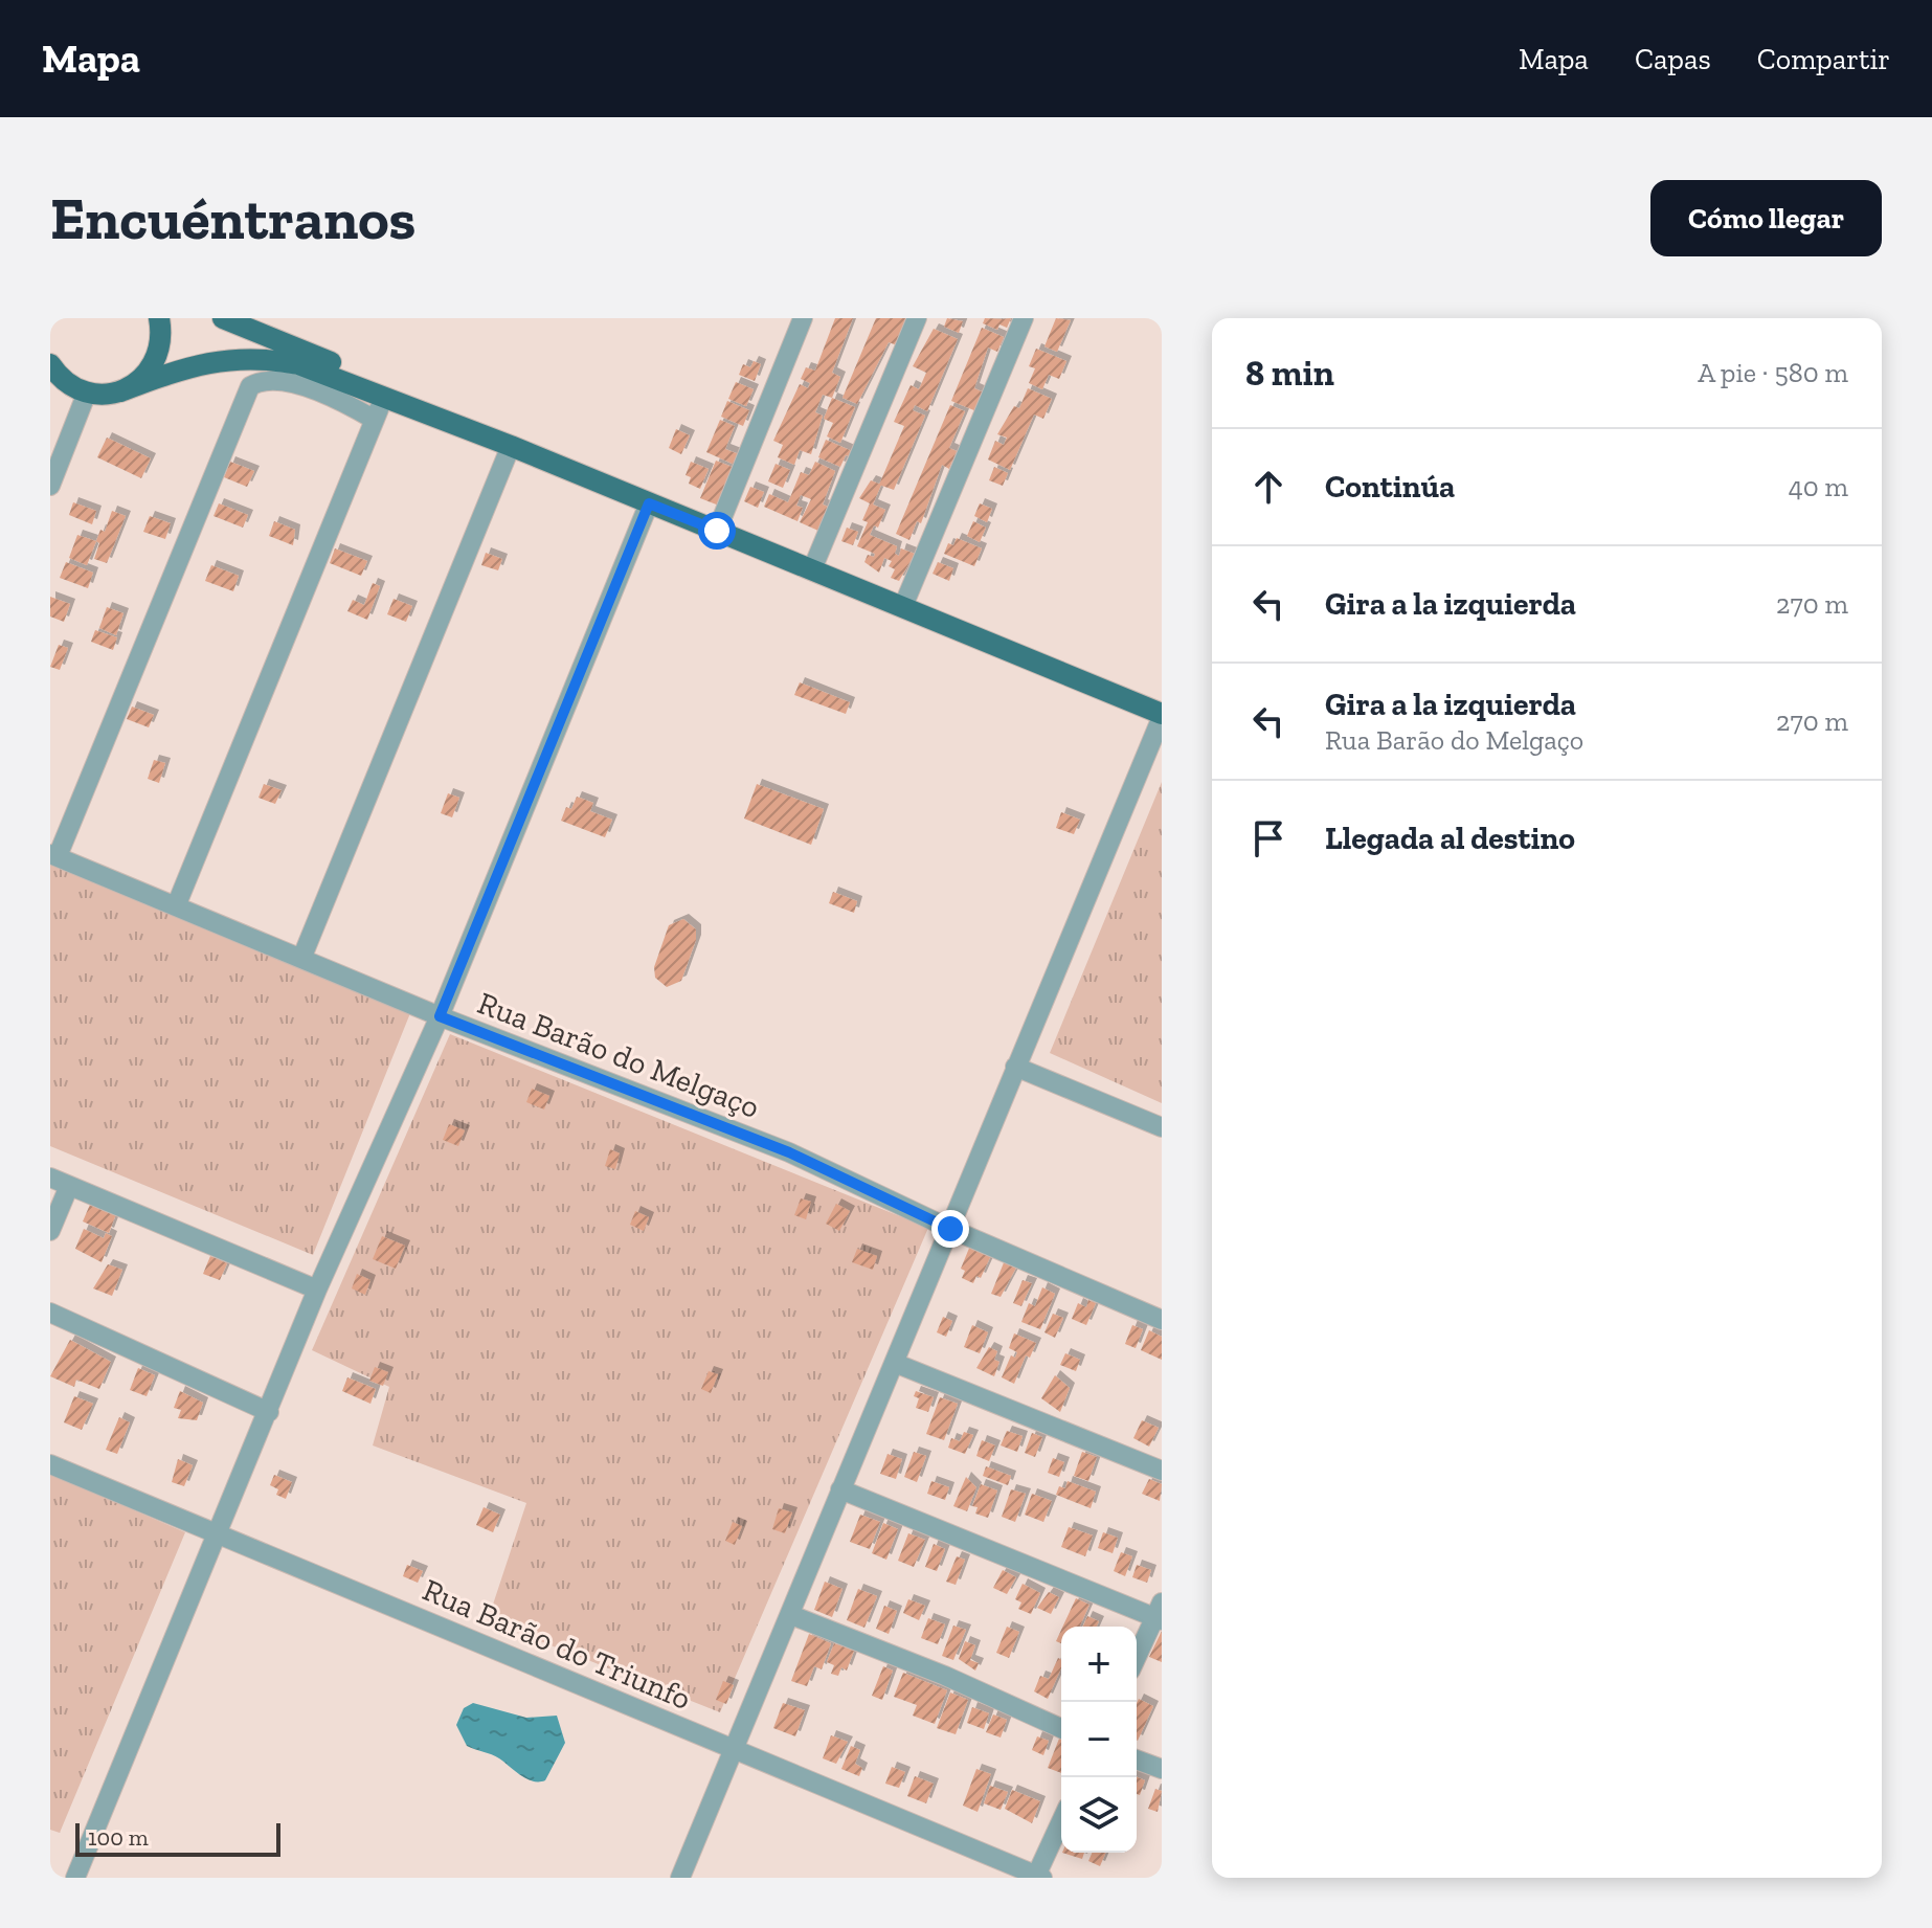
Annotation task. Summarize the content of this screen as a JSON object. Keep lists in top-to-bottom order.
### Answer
{
  "streets": {
    "street": ["Rua Barão do Melgaço", "Rua Barão do Triunfo"]
  },
  "scale_bar": "100 m",
  "page": {
    "header": "Mapa",
    "nav": ["Mapa", "Capas", "Compartir"],
    "buttons": "Cómo llegar",
    "title": "Encuéntranos",
    "heading": ["8 min", "A pie · 580 m"],
    "list": [
      ["Continúa", "40 m"],
      ["Gira a la izquierda", "270 m"],
      ["Gira a la izquierda", "Rua Barão do Melgaço", "270 m"],
      "Llegada al destino"
    ],
    "map_buttons": ["+", "−"],
    "scale": "100 m"
  }
}
